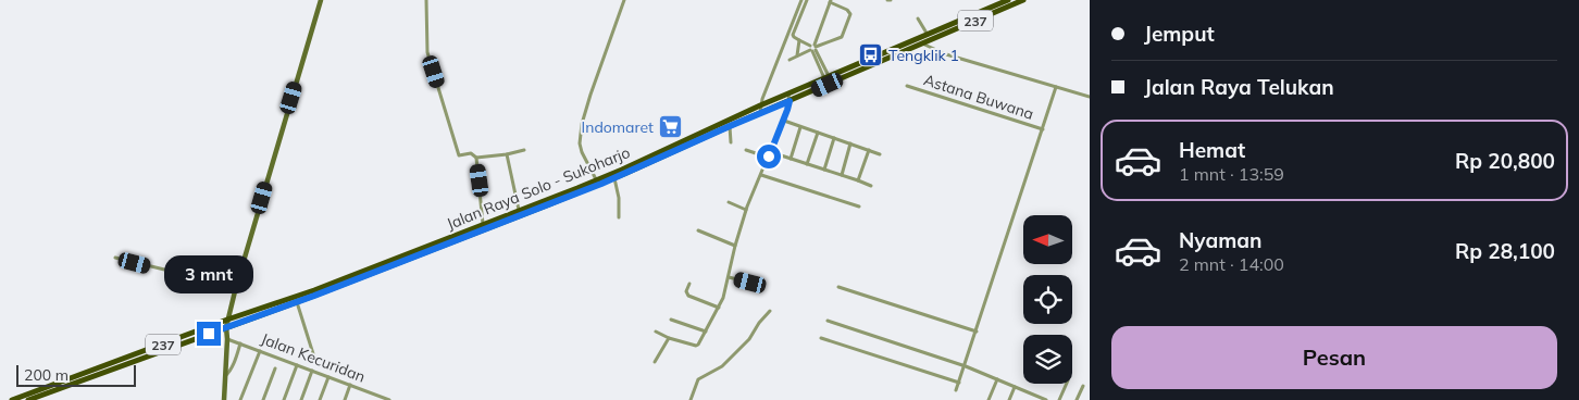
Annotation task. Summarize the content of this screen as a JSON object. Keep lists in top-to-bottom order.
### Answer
{
  "streets": {
    "main road": ["237", "Jalan Raya Solo - Sukoharjo"],
    "street": ["Astana Buwana", "Jalan Kecuridan"]
  },
  "crossings": [
    ["237", "Jalan Raya Solo - Sukoharjo"]
  ],
  "places": {
    "bus stop": ["Tengklik 1"],
    "supermarket": ["Indomaret"]
  },
  "scale_bar": "200 m",
  "north": "left",
  "page": {
    "banner": ["Jemput", "Jalan Raya Telukan"],
    "list": [
      {
        "name": "Hemat",
        "note": "1 mnt · 13:59",
        "value": "Rp 20,800"
      },
      {
        "name": "Nyaman",
        "note": "2 mnt · 14:00",
        "value": "Rp 28,100"
      }
    ],
    "bubble": "3 mnt",
    "buttons": "Pesan",
    "scale": "200 m"
  }
}
